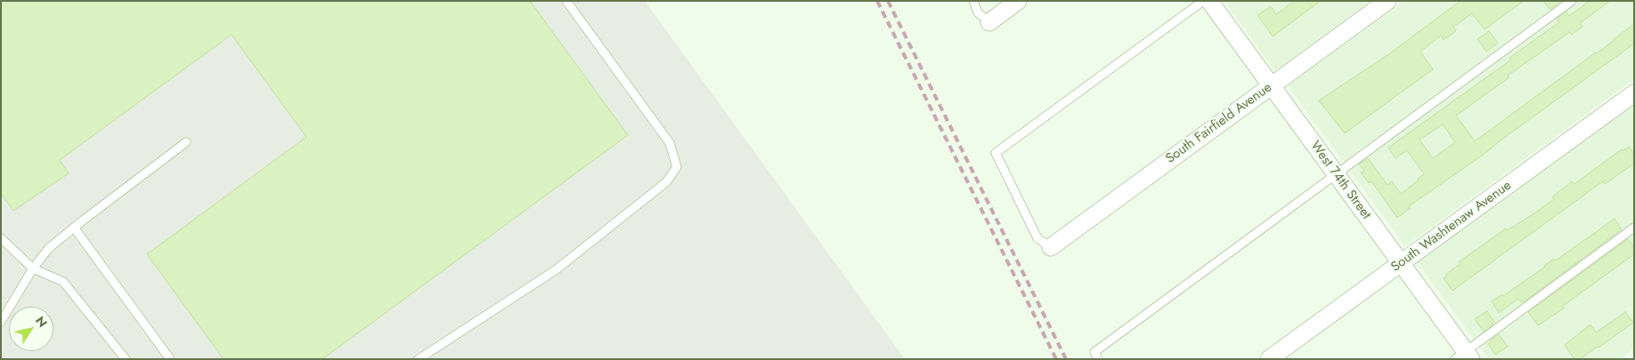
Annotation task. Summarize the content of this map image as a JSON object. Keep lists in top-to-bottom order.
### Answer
{
  "streets": {
    "street": ["South Fairfield Avenue", "West 74th Street", "South Washtenaw Avenue"]
  },
  "crossings": [
    ["South Fairfield Avenue", "West 74th Street"],
    ["West 74th Street", "South Washtenaw Avenue"]
  ],
  "north": "top right"
}
